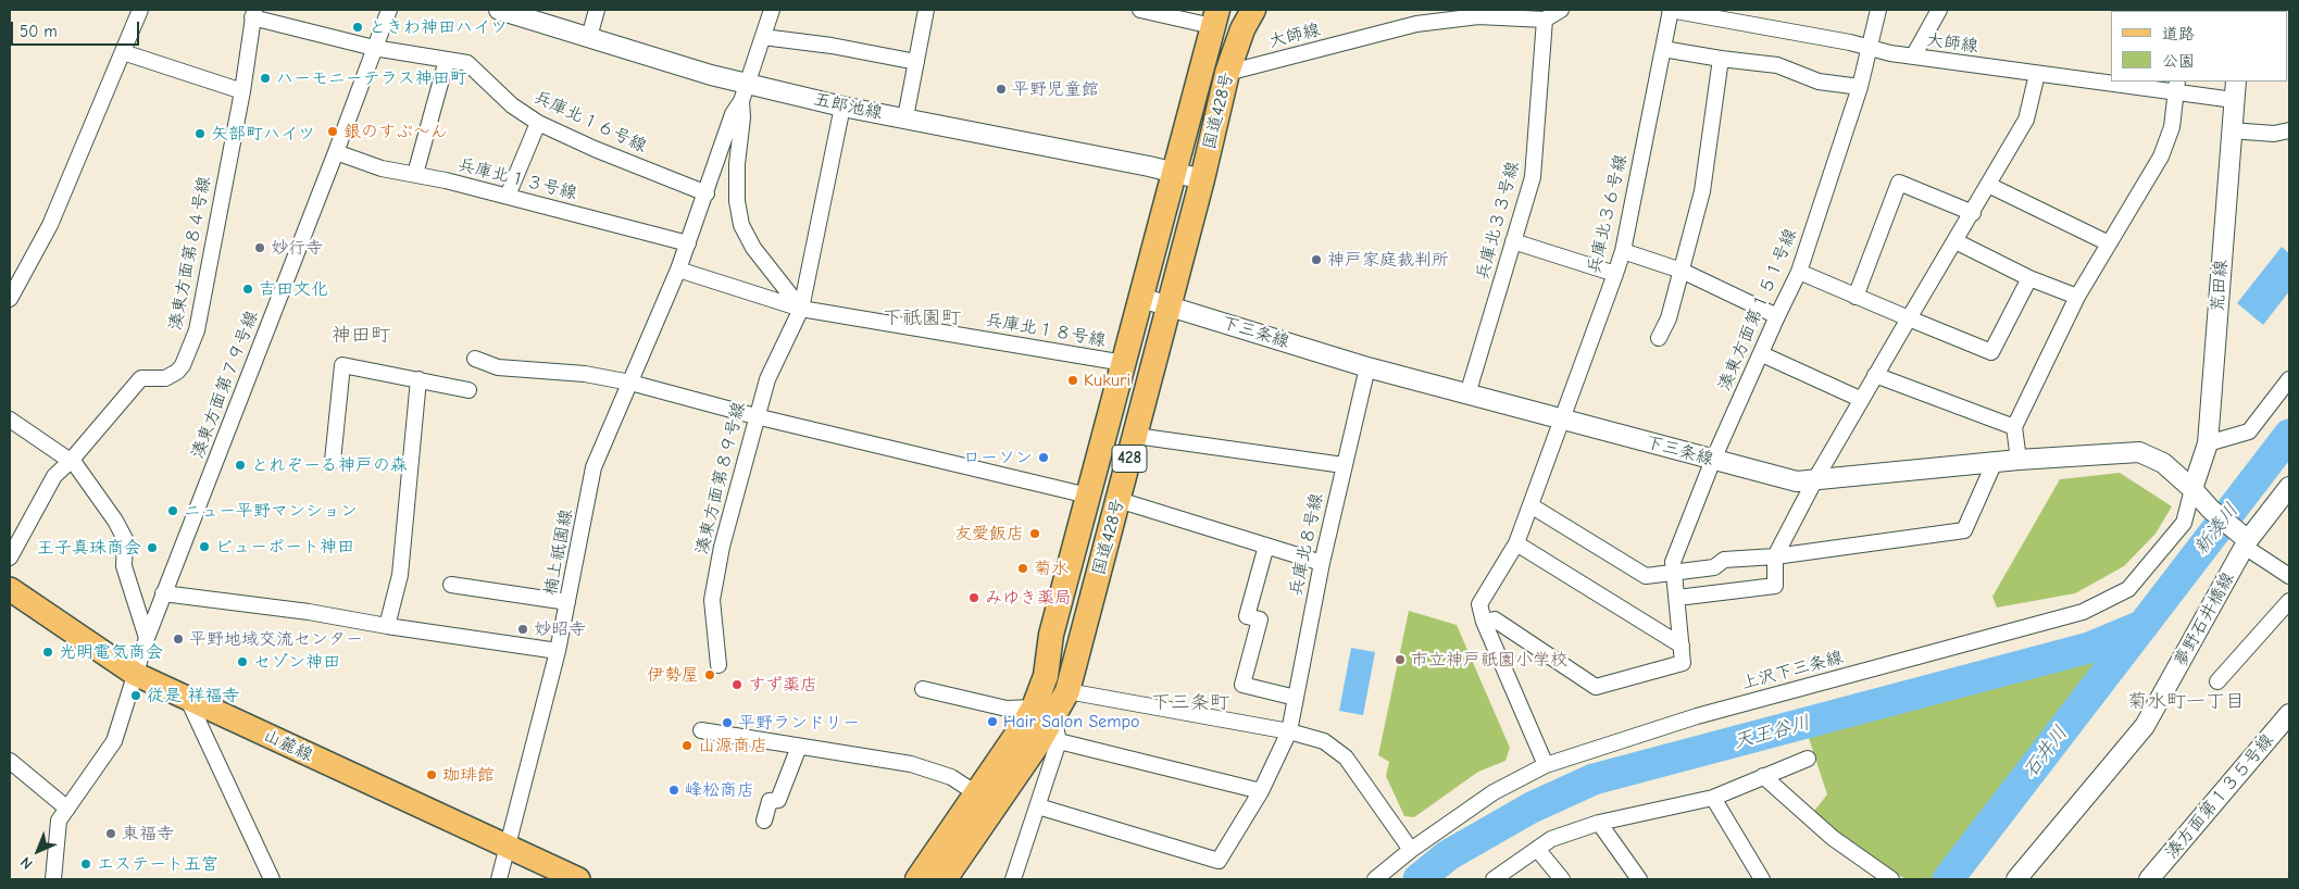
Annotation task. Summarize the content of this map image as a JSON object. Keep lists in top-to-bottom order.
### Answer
{
  "streets": {
    "highway": ["国道428号", "428"],
    "main road": ["山麓線"],
    "street": [
      "大師線",
      "五郎池線",
      "兵庫北１６号線",
      "兵庫北１３号線",
      "兵庫北３６号線",
      "兵庫北３３号線",
      "湊東方面第８４号線",
      "荒田線",
      "湊東方面第１５１号線",
      "兵庫北１８号線",
      "下三条線",
      "湊東方面第７９号線",
      "湊東方面第８９号線",
      "兵庫北８号線",
      "楠上祇園線",
      "夢野石井橋線",
      "上沢下三条線",
      "湊方面第１３５号線"
    ]
  },
  "crossings": [
    ["大師線", "国道428号"],
    ["大師線", "兵庫北３６号線"],
    ["大師線", "兵庫北３３号線"],
    ["大師線", "荒田線"],
    ["大師線", "湊東方面第１５１号線"],
    ["五郎池線", "国道428号"],
    ["五郎池線", "湊東方面第８９号線"],
    ["五郎池線", "楠上祇園線"],
    ["国道428号", "兵庫北１８号線"],
    ["国道428号", "下三条線"],
    ["兵庫北１６号線", "湊東方面第８４号線"],
    ["兵庫北１６号線", "湊東方面第７９号線"],
    ["兵庫北１６号線", "楠上祇園線"],
    ["兵庫北１３号線", "湊東方面第７９号線"],
    ["兵庫北１３号線", "楠上祇園線"],
    ["兵庫北３６号線", "下三条線"],
    ["兵庫北３３号線", "下三条線"],
    ["荒田線", "下三条線"],
    ["荒田線", "上沢下三条線"],
    ["湊東方面第１５１号線", "下三条線"],
    ["兵庫北１８号線", "湊東方面第８９号線"],
    ["兵庫北１８号線", "楠上祇園線"],
    ["下三条線", "兵庫北８号線"],
    ["下三条線", "夢野石井橋線"],
    ["下三条線", "上沢下三条線"],
    ["湊東方面第７９号線", "山麓線"],
    ["楠上祇園線", "山麓線"]
  ],
  "districts": [
    "下祇園町",
    "神田町",
    "菊水町一丁目",
    "下三条町"
  ],
  "water": ["新湊川", "天王谷川", "石井川"],
  "places": [
    "ときわ神田ハイツ",
    "ハーモニーテラス神田町",
    "平野児童館",
    "銀のすぷ〜ん",
    "矢部町ハイツ",
    "妙行寺",
    "神戸家庭裁判所",
    "吉田文化",
    "Kukuri",
    "ローソン",
    "とれぞーる神戸の森",
    "ニュー平野マンション",
    "友愛飯店",
    "ビューポート神田",
    "王子真珠商会",
    "菊水",
    "みゆき薬局",
    "妙昭寺",
    "平野地域交流センター",
    "光明電気商会",
    "市立神戸祇園小学校",
    "セゾン神田",
    "伊勢屋",
    "すず薬店",
    "従是 祥福寺",
    "Hair Salon Sempo",
    "平野ランドリー",
    "山源商店",
    "珈琲館",
    "峰松商店",
    "東福寺",
    "エステート五宮"
  ],
  "legend": ["道路", "公園"],
  "scale_bar": "50 m",
  "north": "bottom left"
}
